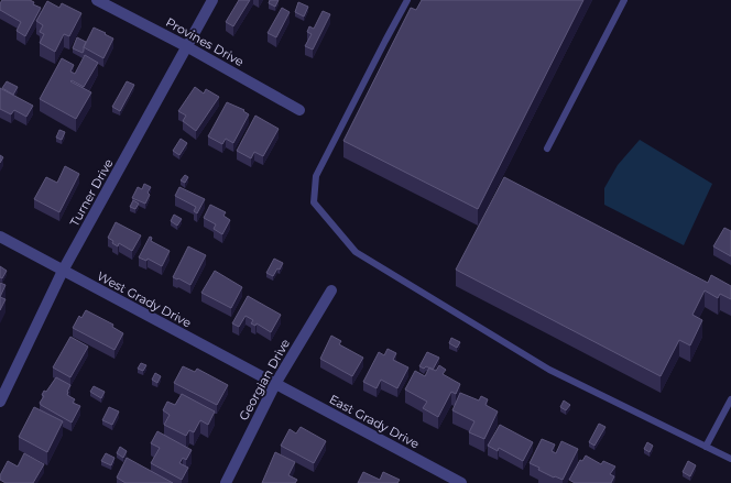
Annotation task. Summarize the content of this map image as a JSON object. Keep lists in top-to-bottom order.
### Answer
{
  "streets": {
    "street": [
      "Provines Drive",
      "Turner Drive",
      "West Grady Drive",
      "Georgian Drive",
      "East Grady Drive"
    ]
  },
  "crossings": [
    ["Provines Drive", "Turner Drive"],
    ["Turner Drive", "West Grady Drive"],
    ["West Grady Drive", "Georgian Drive"],
    ["West Grady Drive", "East Grady Drive"],
    ["Georgian Drive", "East Grady Drive"]
  ]
}
